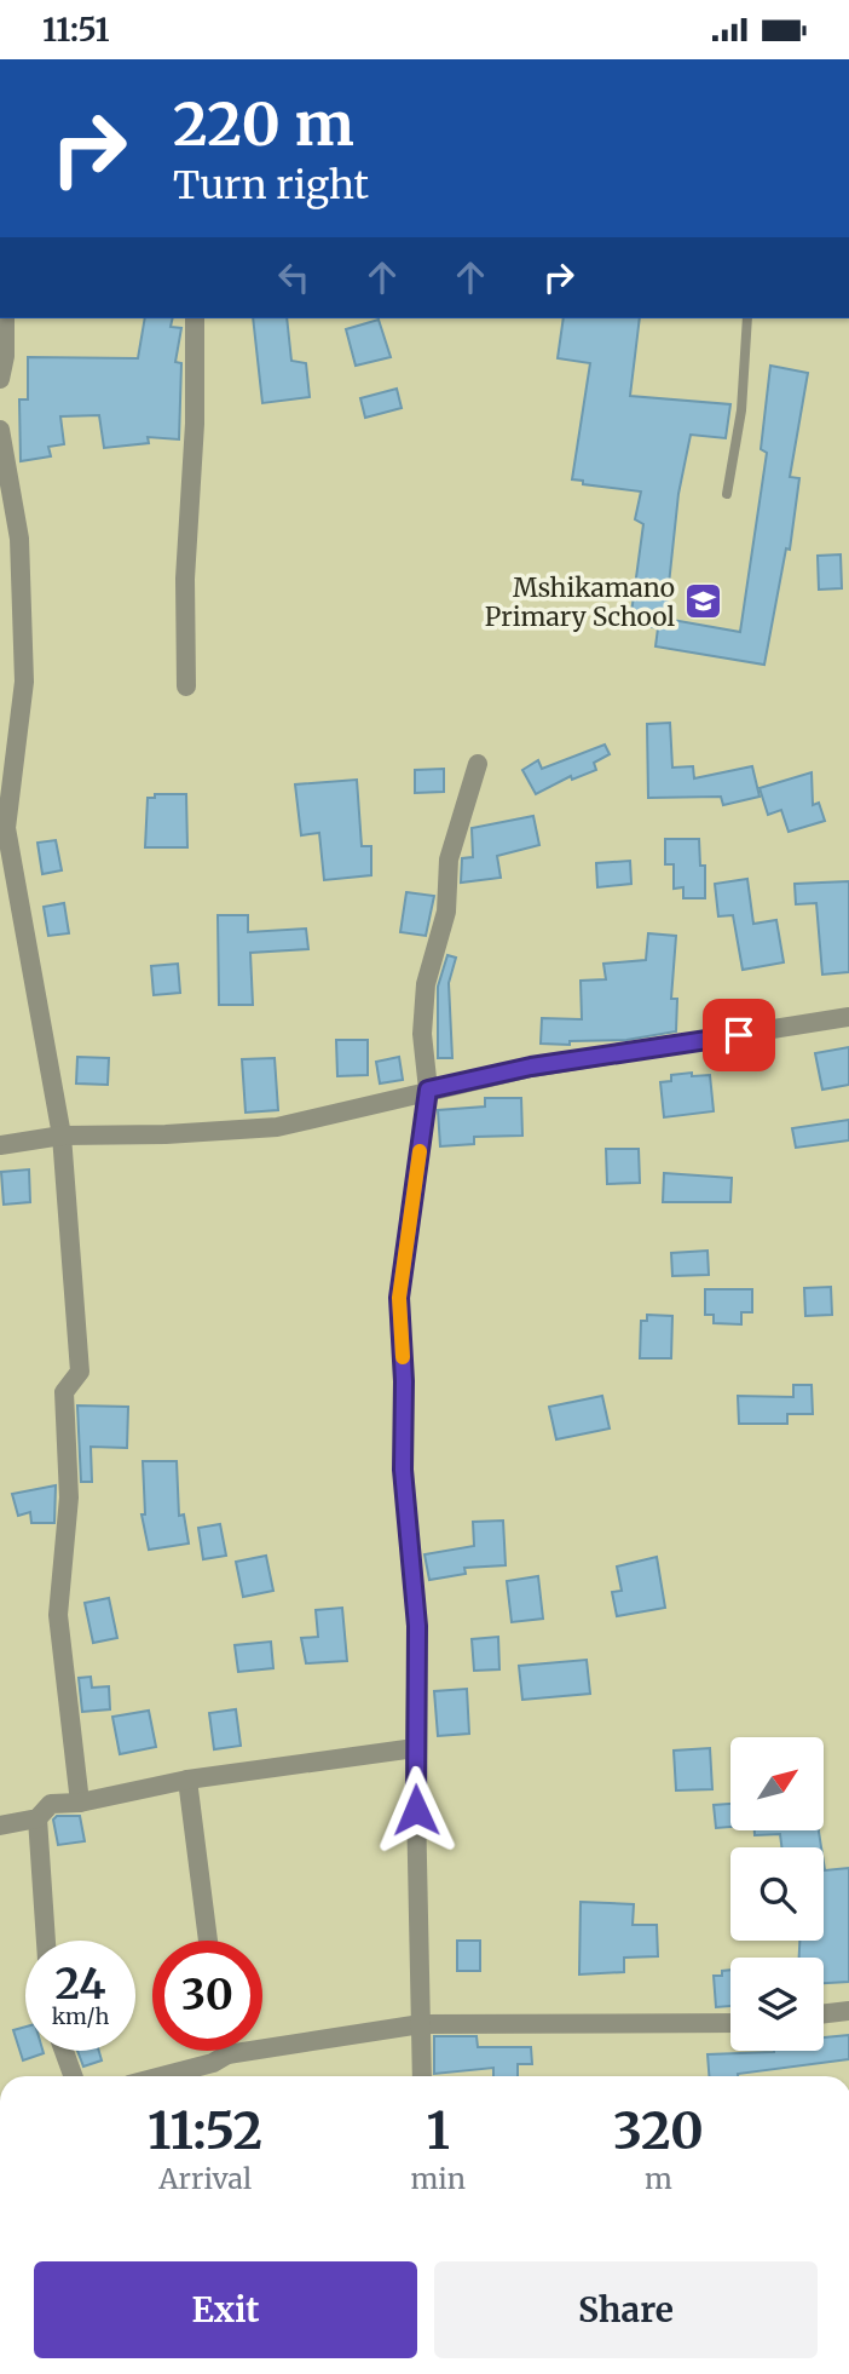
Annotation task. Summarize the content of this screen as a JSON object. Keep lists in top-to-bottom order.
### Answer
{
  "places": {
    "school or university": ["Mshikamano Primary School"]
  },
  "north": "top right",
  "page": {
    "status": "11:51",
    "turn": ["220 m", "Turn right"],
    "speed": "24 km/h",
    "limit": "30",
    "eta": [
      "11:52",
      "Arrival",
      "1",
      "min",
      "320",
      "m"
    ],
    "buttons": ["Exit", "Share"]
  }
}
